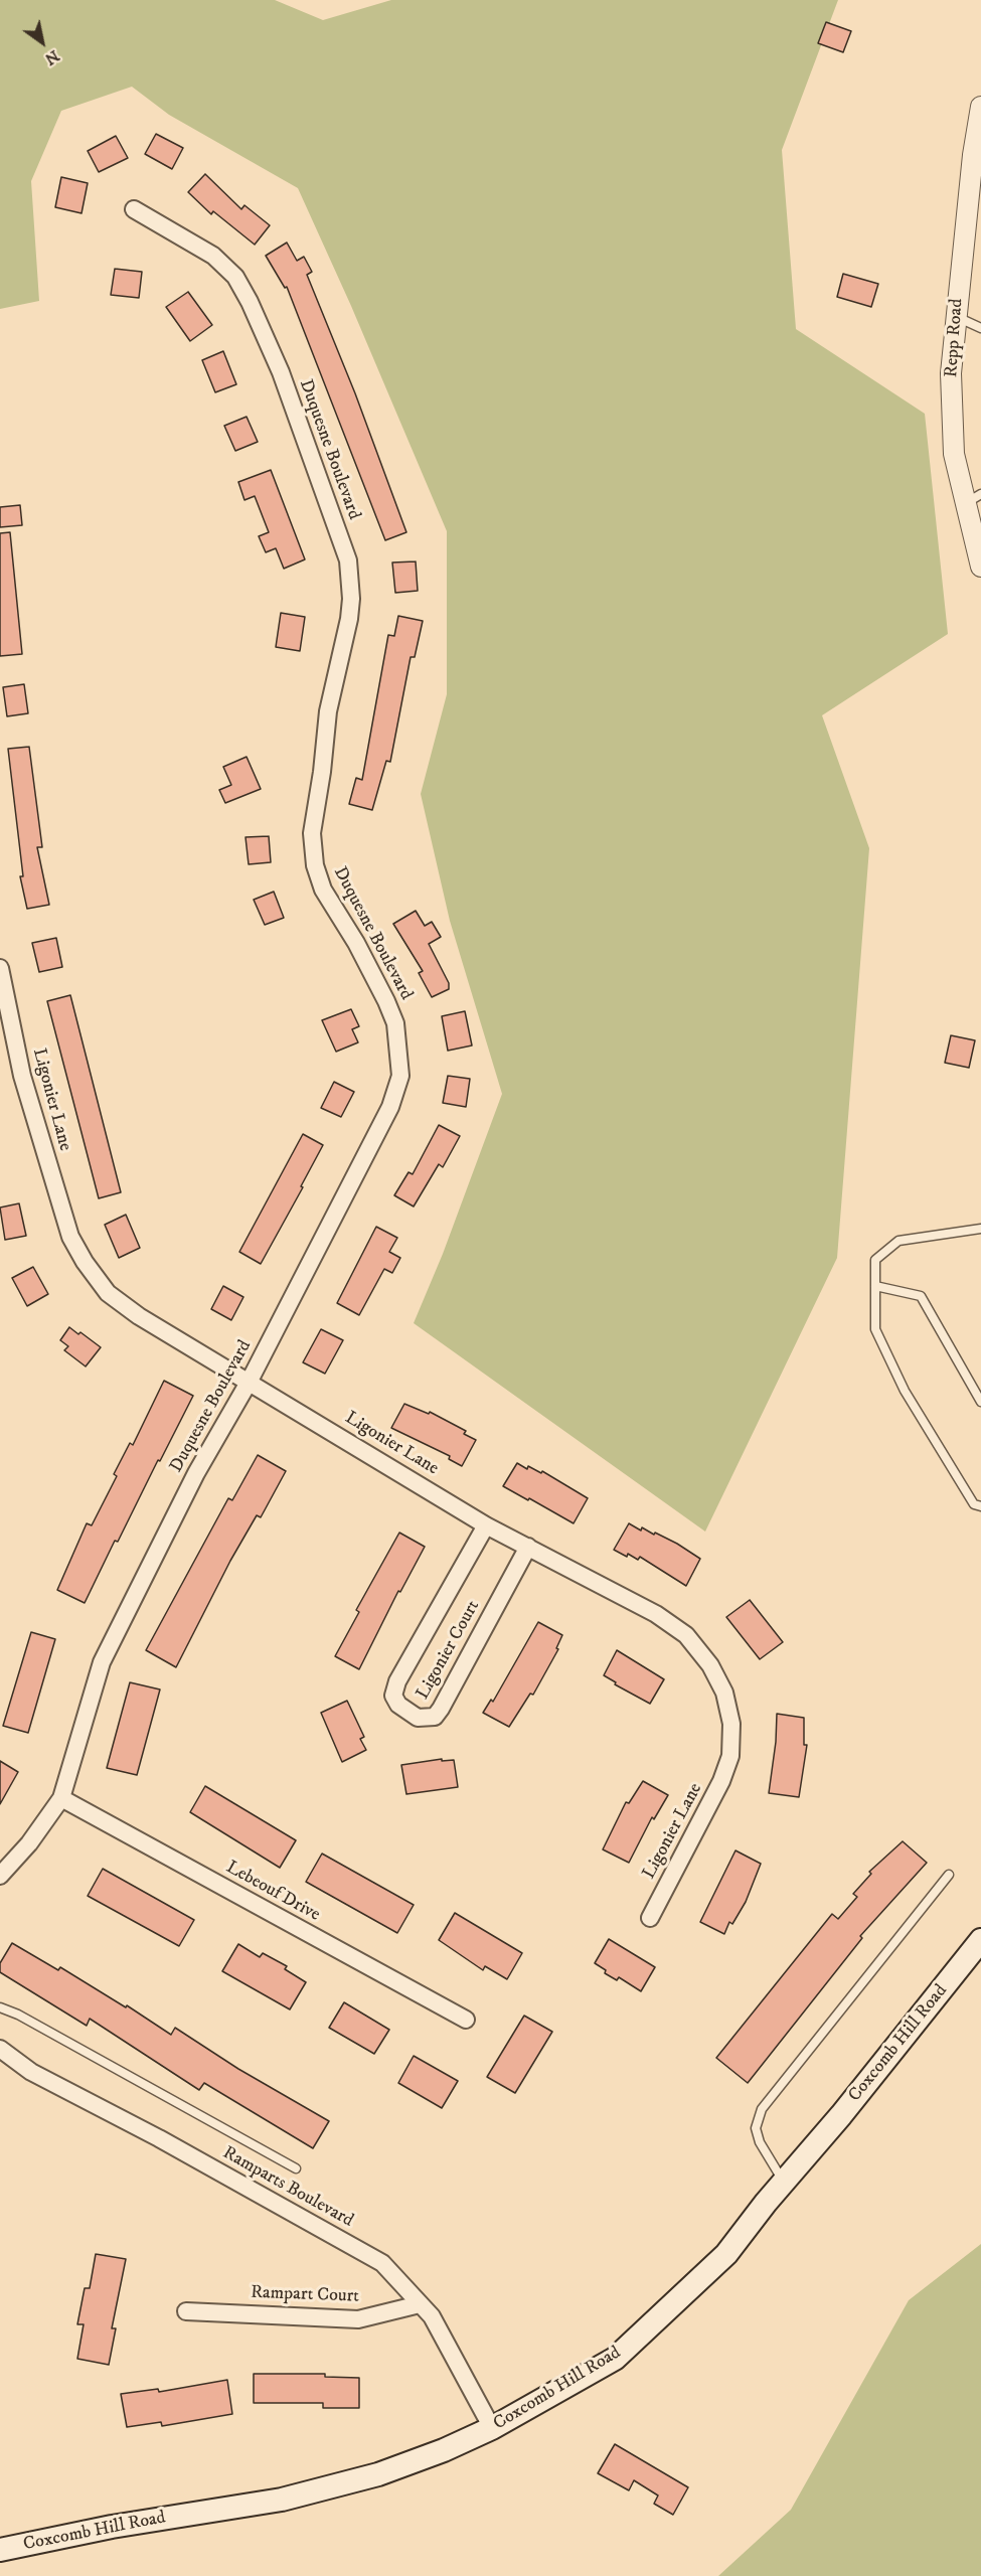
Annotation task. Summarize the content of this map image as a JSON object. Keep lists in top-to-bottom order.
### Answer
{
  "streets": {
    "main road": ["Coxcomb Hill Road"],
    "street": [
      "Repp Road",
      "Duquesne Boulevard",
      "Ligonier Lane",
      "Ligonier Court",
      "Lebeouf Drive",
      "Ramparts Boulevard",
      "Rampart Court"
    ]
  },
  "crossings": [
    ["Duquesne Boulevard", "Ligonier Lane"],
    ["Duquesne Boulevard", "Lebeouf Drive"],
    ["Ligonier Lane", "Ligonier Court"],
    ["Coxcomb Hill Road", "Ramparts Boulevard"],
    ["Ramparts Boulevard", "Rampart Court"]
  ],
  "north": "bottom right"
}
